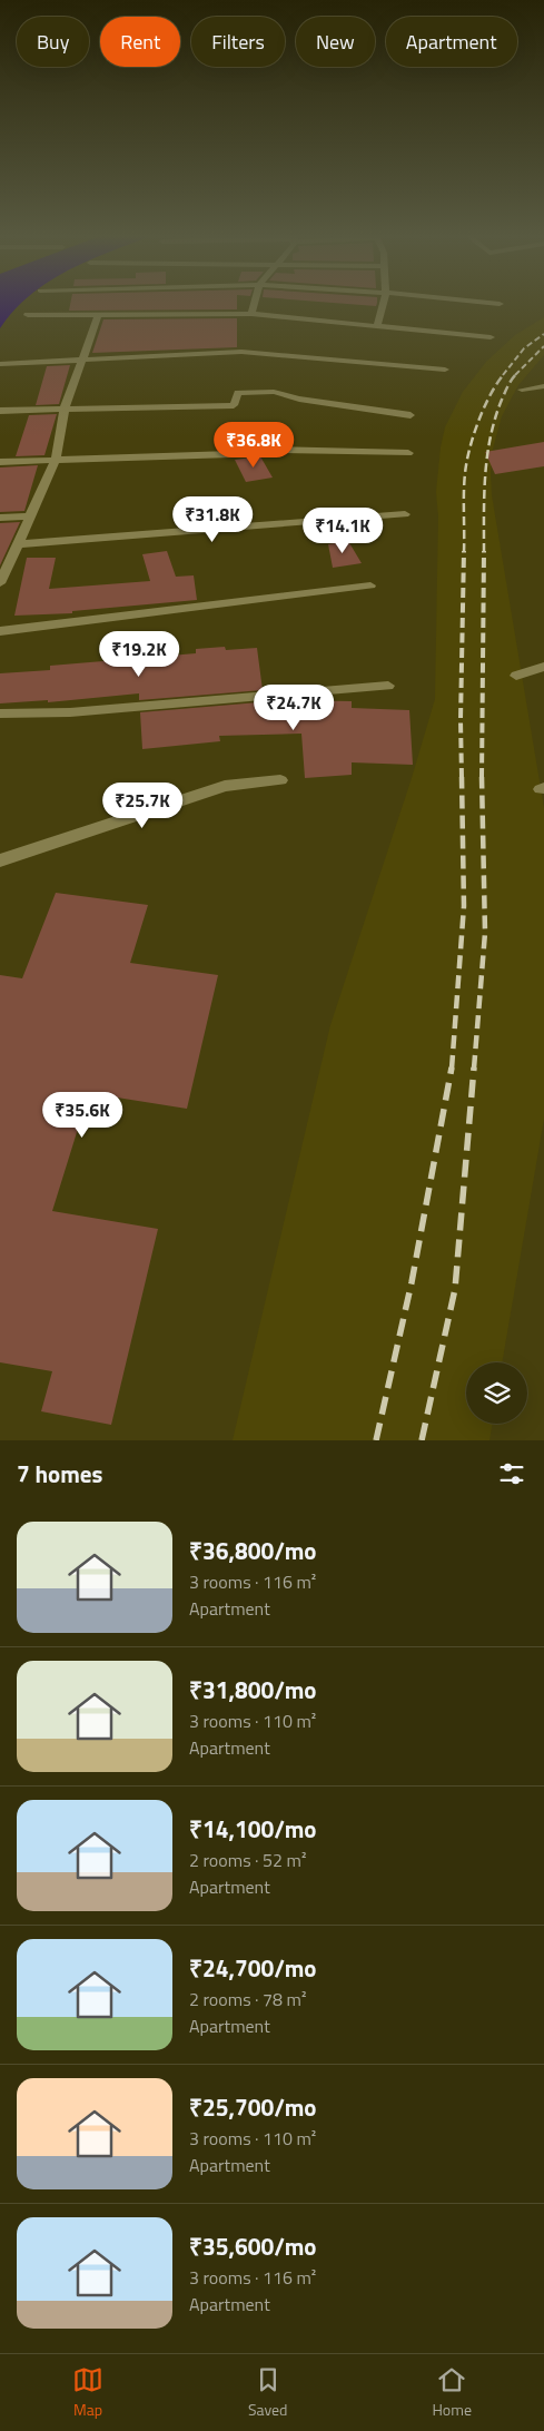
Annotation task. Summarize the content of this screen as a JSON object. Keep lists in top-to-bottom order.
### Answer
{
  "page": {
    "chip": [
      "Buy",
      "Rent",
      "Filters",
      "New",
      "Apartment"
    ],
    "price": [
      "₹36.8K",
      "₹31.8K",
      "₹14.1K",
      "₹19.2K",
      "₹24.7K",
      "₹25.7K",
      "₹35.6K"
    ],
    "heading": "7 homes",
    "list": [
      {
        "name": "₹36,800/mo",
        "note": "3 rooms · 116 m² · Apartment"
      },
      {
        "name": "₹31,800/mo",
        "note": "3 rooms · 110 m² · Apartment"
      },
      {
        "name": "₹14,100/mo",
        "note": "2 rooms · 52 m² · Apartment"
      },
      {
        "name": "₹24,700/mo",
        "note": "2 rooms · 78 m² · Apartment"
      },
      {
        "name": "₹25,700/mo",
        "note": "3 rooms · 110 m² · Apartment"
      },
      {
        "name": "₹35,600/mo",
        "note": "3 rooms · 116 m² · Apartment"
      }
    ],
    "tabs": ["Map", "Saved", "Home"]
  }
}
